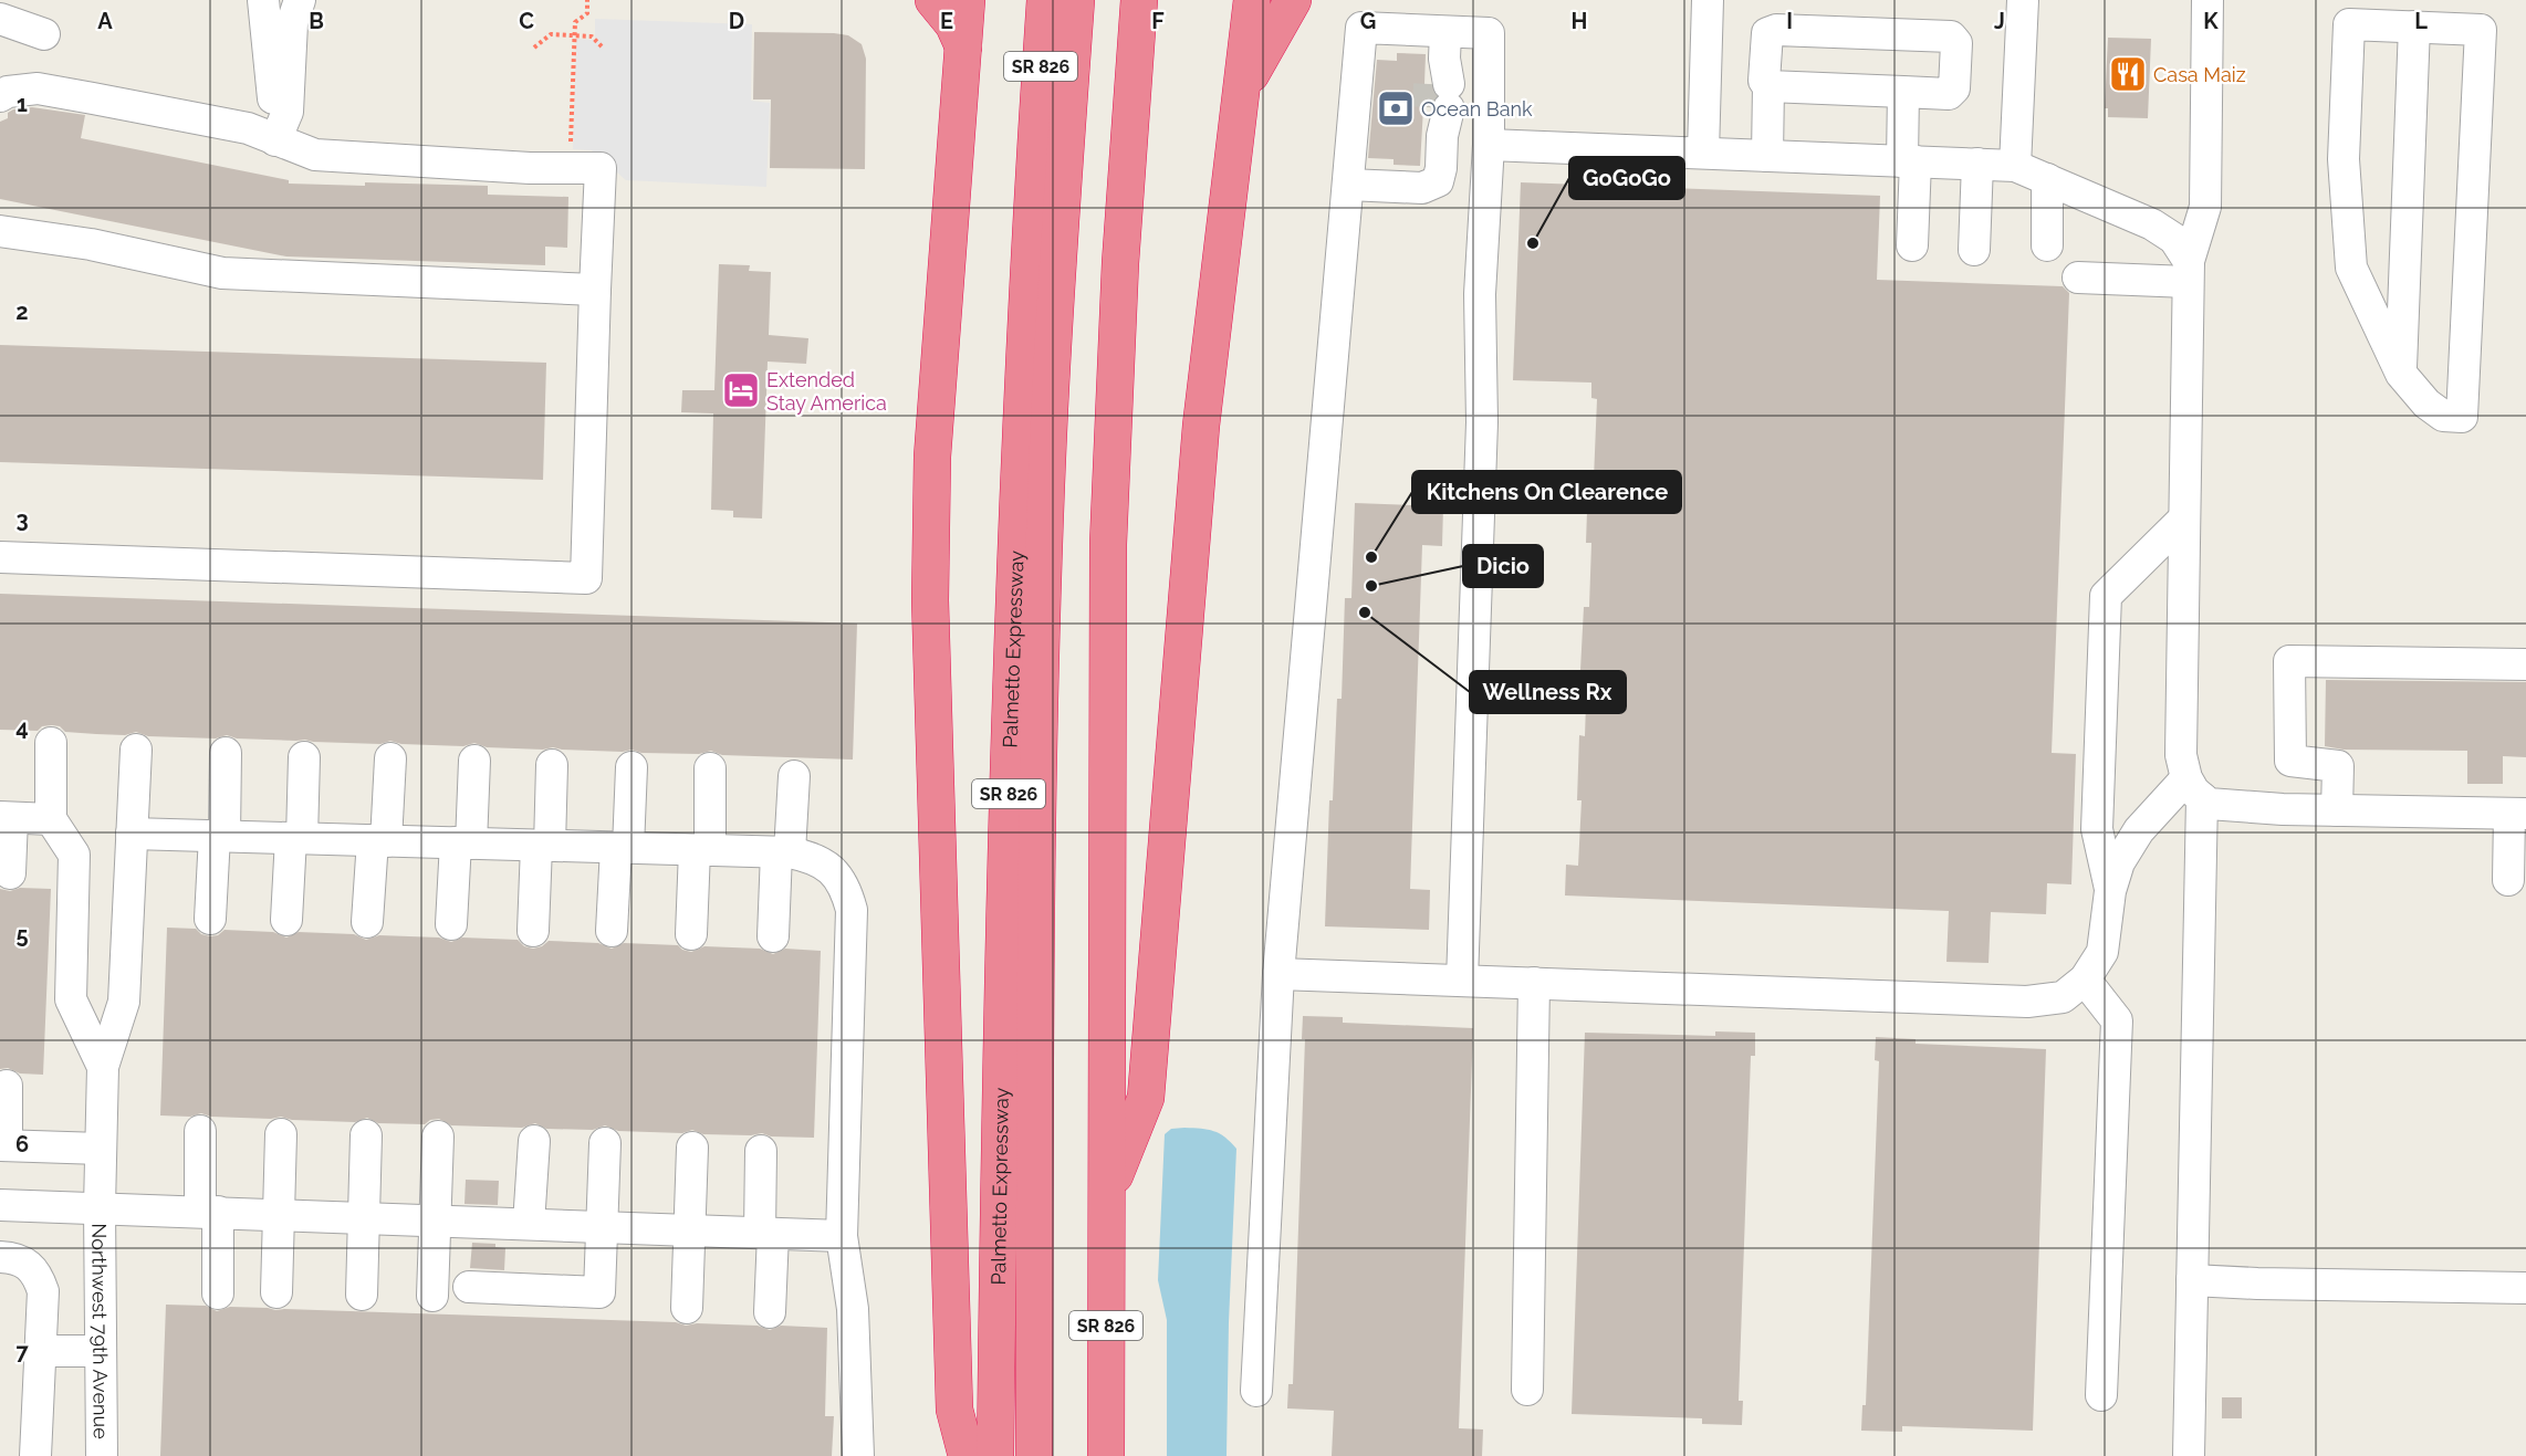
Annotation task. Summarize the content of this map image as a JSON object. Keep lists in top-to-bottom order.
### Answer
{
  "streets": {
    "highway": ["SR 826", "Palmetto Expressway"],
    "street": ["Northwest 79th Avenue"]
  },
  "places": {
    "restaurant": ["Casa Maiz"],
    "bank": ["Ocean Bank"],
    "other": [
      "GoGoGo",
      "Kitchens On Clearence",
      "Dicio",
      "Wellness Rx"
    ],
    "hotel": ["Extended Stay America"]
  },
  "grid": {
    "columns": [
      "A",
      "B",
      "C",
      "D",
      "E",
      "F",
      "G",
      "H",
      "I",
      "J",
      "K",
      "L"
    ],
    "rows": [
      "1",
      "2",
      "3",
      "4",
      "5",
      "6",
      "7"
    ]
  }
}
